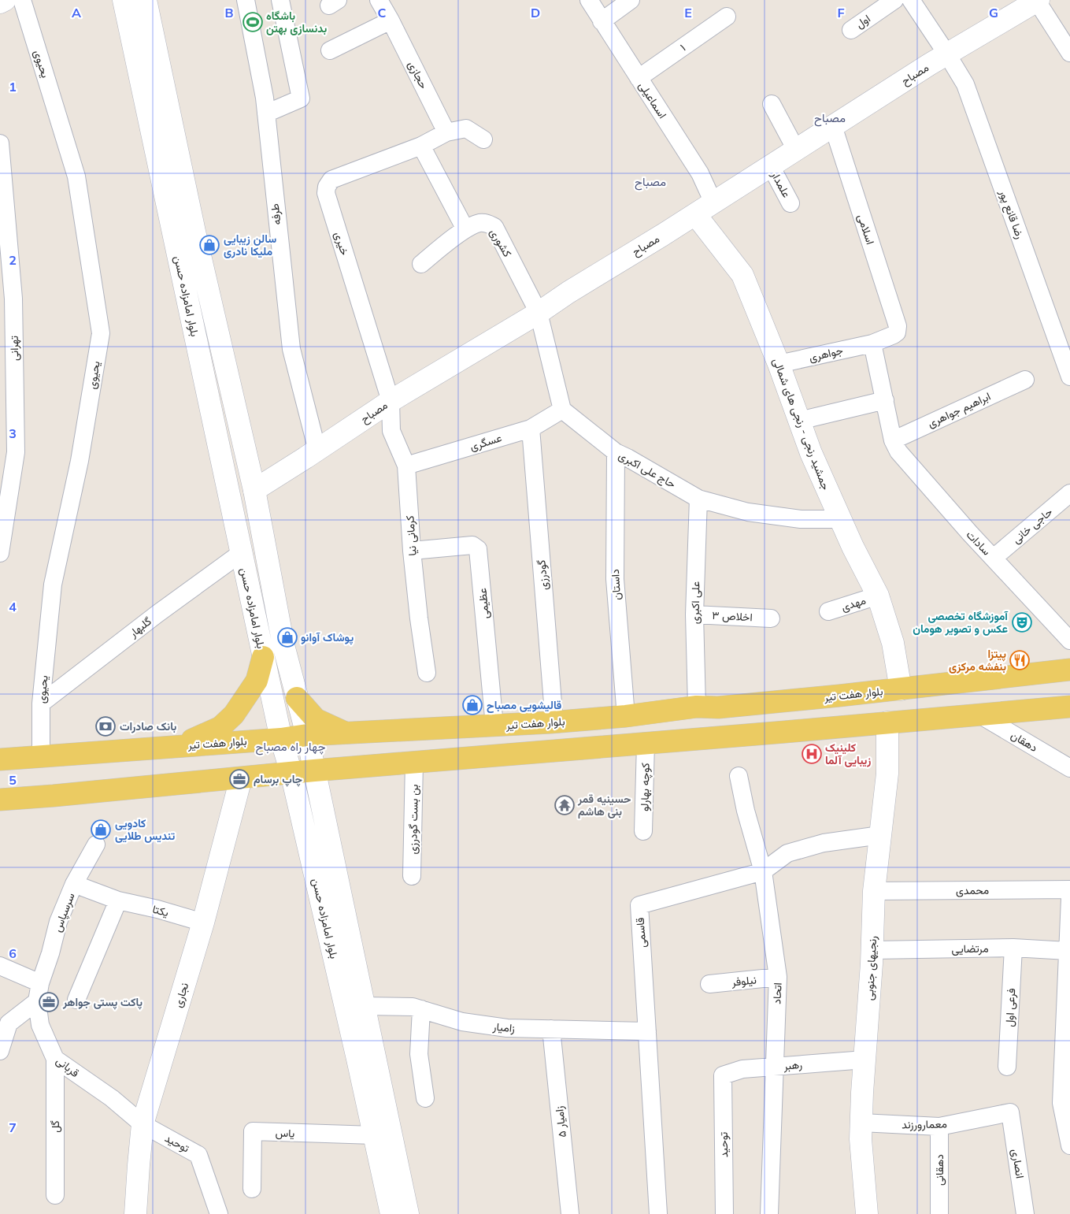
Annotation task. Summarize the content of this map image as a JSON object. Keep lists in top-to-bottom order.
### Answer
{
  "streets": {
    "main road": [
      "مصباح",
      "بلوار امامزاده حسن",
      "جمشید رنجی - رنجی های شمالی",
      "بلوار هفت تیر",
      "رنجیهای جنوبی",
      "نجاری"
    ],
    "street": [
      "اول",
      "۱",
      "یحیوی",
      "حجازی",
      "اسماعیلی",
      "علمدار",
      "طرفه",
      "رضا قانع پور",
      "اسلامی",
      "کشوری",
      "خیری",
      "تهرانی",
      "جواهری",
      "ابراهیم جواهری",
      "عسگری",
      "حاج علی اکبری",
      "حاجی خانی",
      "کرمانی نیا",
      "سادات",
      "گودرزی",
      "داستان",
      "علی اکبری",
      "عظیمی",
      "مهدی",
      "اخلاص ۳",
      "گلبهار",
      "دهقان",
      "کوچه بهارلو",
      "بن بست گودرزی",
      "محمدی",
      "یکتا",
      "سرسپاس",
      "قاسمی",
      "مرتضایی",
      "نیلوفر",
      "اتحاد",
      "فرعی اول",
      "زامیار",
      "رهبر",
      "قربانی",
      "زامیار ۵",
      "معمارورزند",
      "گل",
      "یاس",
      "توحید",
      "انصاری",
      "دهقانی"
    ]
  },
  "crossings": [
    ["۱", "اسماعیلی"],
    ["یحیوی", "گلبهار"],
    ["یحیوی", "بلوار هفت تیر"],
    ["مصباح", "اسماعیلی"],
    ["مصباح", "علمدار"],
    ["مصباح", "طرفه"],
    ["مصباح", "رضا قانع پور"],
    ["مصباح", "اسلامی"],
    ["مصباح", "کشوری"],
    ["مصباح", "خیری"],
    ["مصباح", "بلوار امامزاده حسن"],
    ["مصباح", "جمشید رنجی - رنجی های شمالی"],
    ["مصباح", "کرمانی نیا"],
    ["حجازی", "خیری"],
    ["اسلامی", "جواهری"],
    ["خیری", "کرمانی نیا"],
    ["بلوار امامزاده حسن", "گلبهار"],
    ["بلوار امامزاده حسن", "بلوار هفت تیر"],
    ["بلوار امامزاده حسن", "زامیار"],
    ["بلوار امامزاده حسن", "یاس"],
    ["جواهری", "جمشید رنجی - رنجی های شمالی"],
    ["ابراهیم جواهری", "سادات"],
    ["جمشید رنجی - رنجی های شمالی", "حاج علی اکبری"],
    ["جمشید رنجی - رنجی های شمالی", "مهدی"],
    ["جمشید رنجی - رنجی های شمالی", "بلوار هفت تیر"],
    ["عسگری", "حاج علی اکبری"],
    ["عسگری", "کرمانی نیا"],
    ["عسگری", "گودرزی"],
    ["حاج علی اکبری", "داستان"],
    ["حاج علی اکبری", "علی اکبری"],
    ["حاجی خانی", "سادات"],
    ["کرمانی نیا", "عظیمی"],
    ["گودرزی", "بلوار هفت تیر"],
    ["داستان", "بلوار هفت تیر"],
    ["علی اکبری", "اخلاص ۳"],
    ["علی اکبری", "بلوار هفت تیر"],
    ["عظیمی", "بلوار هفت تیر"],
    ["محمدی", "رنجیهای جنوبی"],
    ["یکتا", "سرسپاس"],
    ["یکتا", "نجاری"],
    ["سرسپاس", "قربانی"],
    ["قاسمی", "رنجیهای جنوبی"],
    ["قاسمی", "اتحاد"],
    ["قاسمی", "زامیار"],
    ["مرتضایی", "رنجیهای جنوبی"],
    ["مرتضایی", "فرعی اول"],
    ["رنجیهای جنوبی", "رهبر"],
    ["رنجیهای جنوبی", "معمارورزند"],
    ["نیلوفر", "اتحاد"],
    ["اتحاد", "رهبر"],
    ["نجاری", "قربانی"],
    ["نجاری", "توحید"],
    ["زامیار", "زامیار ۵"],
    ["رهبر", "توحید"],
    ["قربانی", "گل"],
    ["قربانی", "توحید"],
    ["معمارورزند", "انصاری"],
    ["معمارورزند", "دهقانی"]
  ],
  "districts": ["مصباح", "مصباح", "چهار راه مصباح"],
  "places": {
    "sports": ["باشگاه بدنسازی بهتن"],
    "shop": [
      "سالن زیبایی ملیکا نادری",
      "پوشاک آوانو",
      "قالیشویی مصباح",
      "کادویی تندیس طلایی"
    ],
    "theatre": ["آموزشگاه تخصصی عکس و تصویر هومان"],
    "restaurant": ["پیتزا بنفشه مرکزی"],
    "bank": ["بانک صادرات"],
    "hospital": ["کلینیک زیبایی آلما"],
    "office": ["چاپ برسام", "پاکت پستی جواهر"],
    "temple": ["حسینیه قمر بنی هاشم"]
  },
  "grid": {
    "columns": [
      "A",
      "B",
      "C",
      "D",
      "E",
      "F",
      "G"
    ],
    "rows": [
      "1",
      "2",
      "3",
      "4",
      "5",
      "6",
      "7"
    ]
  }
}
